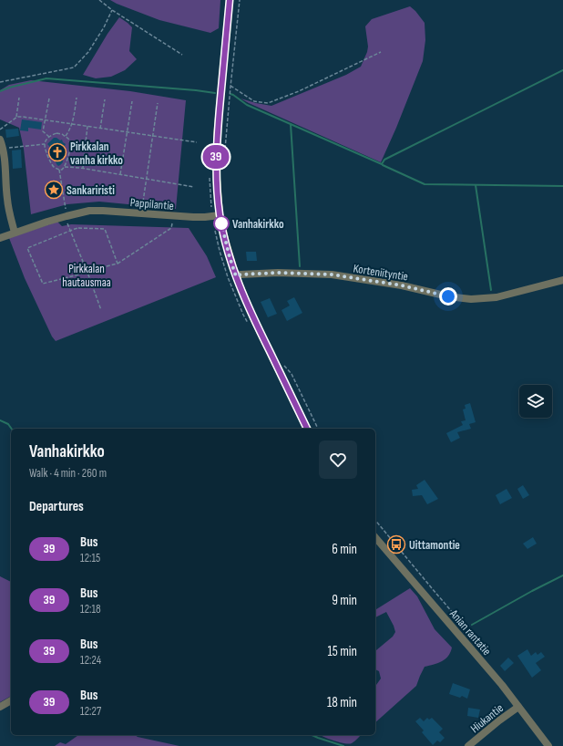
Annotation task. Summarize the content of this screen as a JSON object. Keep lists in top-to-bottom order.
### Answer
{
  "streets": {
    "street": [
      "Pappilantie",
      "Korteniityntie",
      "Anian rantatie",
      "Hiukantie"
    ]
  },
  "crossings": [
    ["Anian rantatie", "Hiukantie"]
  ],
  "parks": ["Pirkkalan hautausmaa"],
  "places": {
    "church": ["Pirkkalan vanha kirkko"],
    "place": ["Sankariristi"],
    "other": ["Vanhakirkko"],
    "bus stop": ["Uittamontie"]
  },
  "lines": ["bus line 39"],
  "page": {
    "on_map": "39",
    "heading": [
      ["Vanhakirkko", "Walk · 4 min · 260 m"],
      "Departures"
    ],
    "list": [
      {
        "mark": "39",
        "name": "Bus",
        "note": "12:15",
        "value": "6 min"
      },
      {
        "mark": "39",
        "name": "Bus",
        "note": "12:18",
        "value": "9 min"
      },
      {
        "mark": "39",
        "name": "Bus",
        "note": "12:24",
        "value": "15 min"
      },
      {
        "mark": "39",
        "name": "Bus",
        "note": "12:27",
        "value": "18 min"
      }
    ]
  }
}
